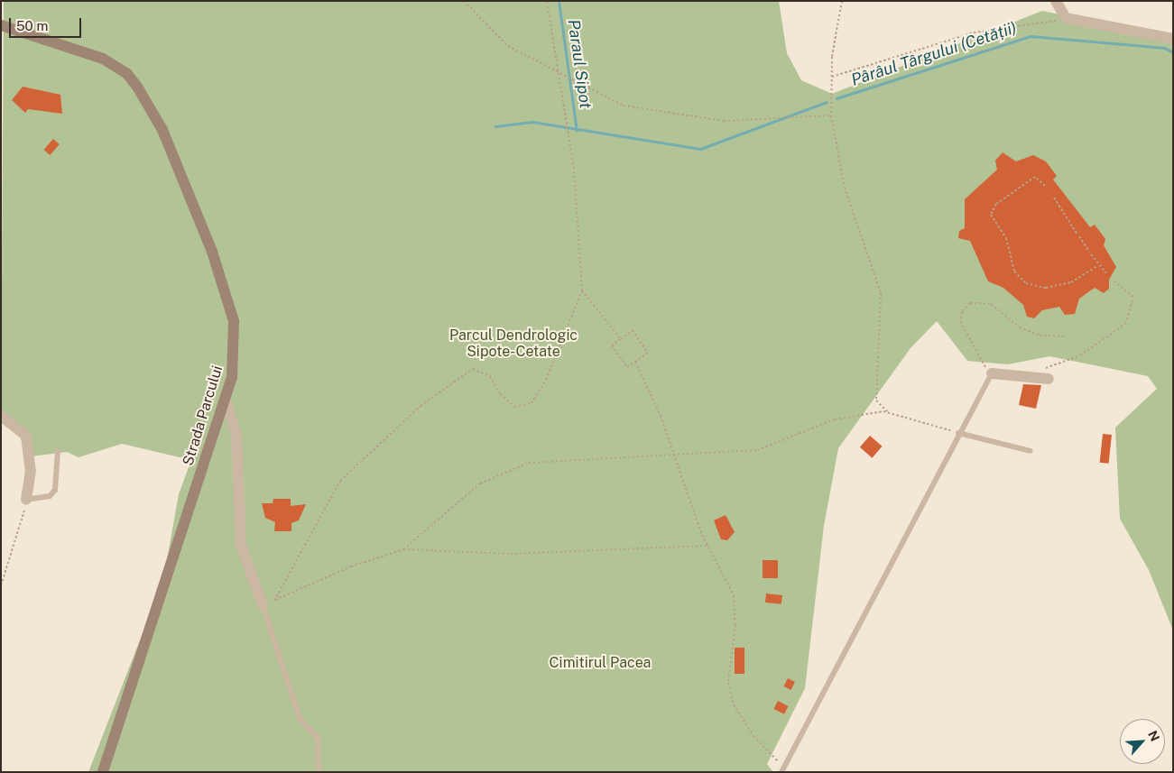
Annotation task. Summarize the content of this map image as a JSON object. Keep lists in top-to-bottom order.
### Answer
{
  "streets": {
    "main road": ["Strada Parcului"]
  },
  "water": ["Pârâul Târgului (Cetății)", "Paraul Sipot"],
  "parks": ["Parcul Dendrologic Sipote-Cetate", "Cimitirul Pacea"],
  "scale_bar": "50 m",
  "north": "top right"
}
